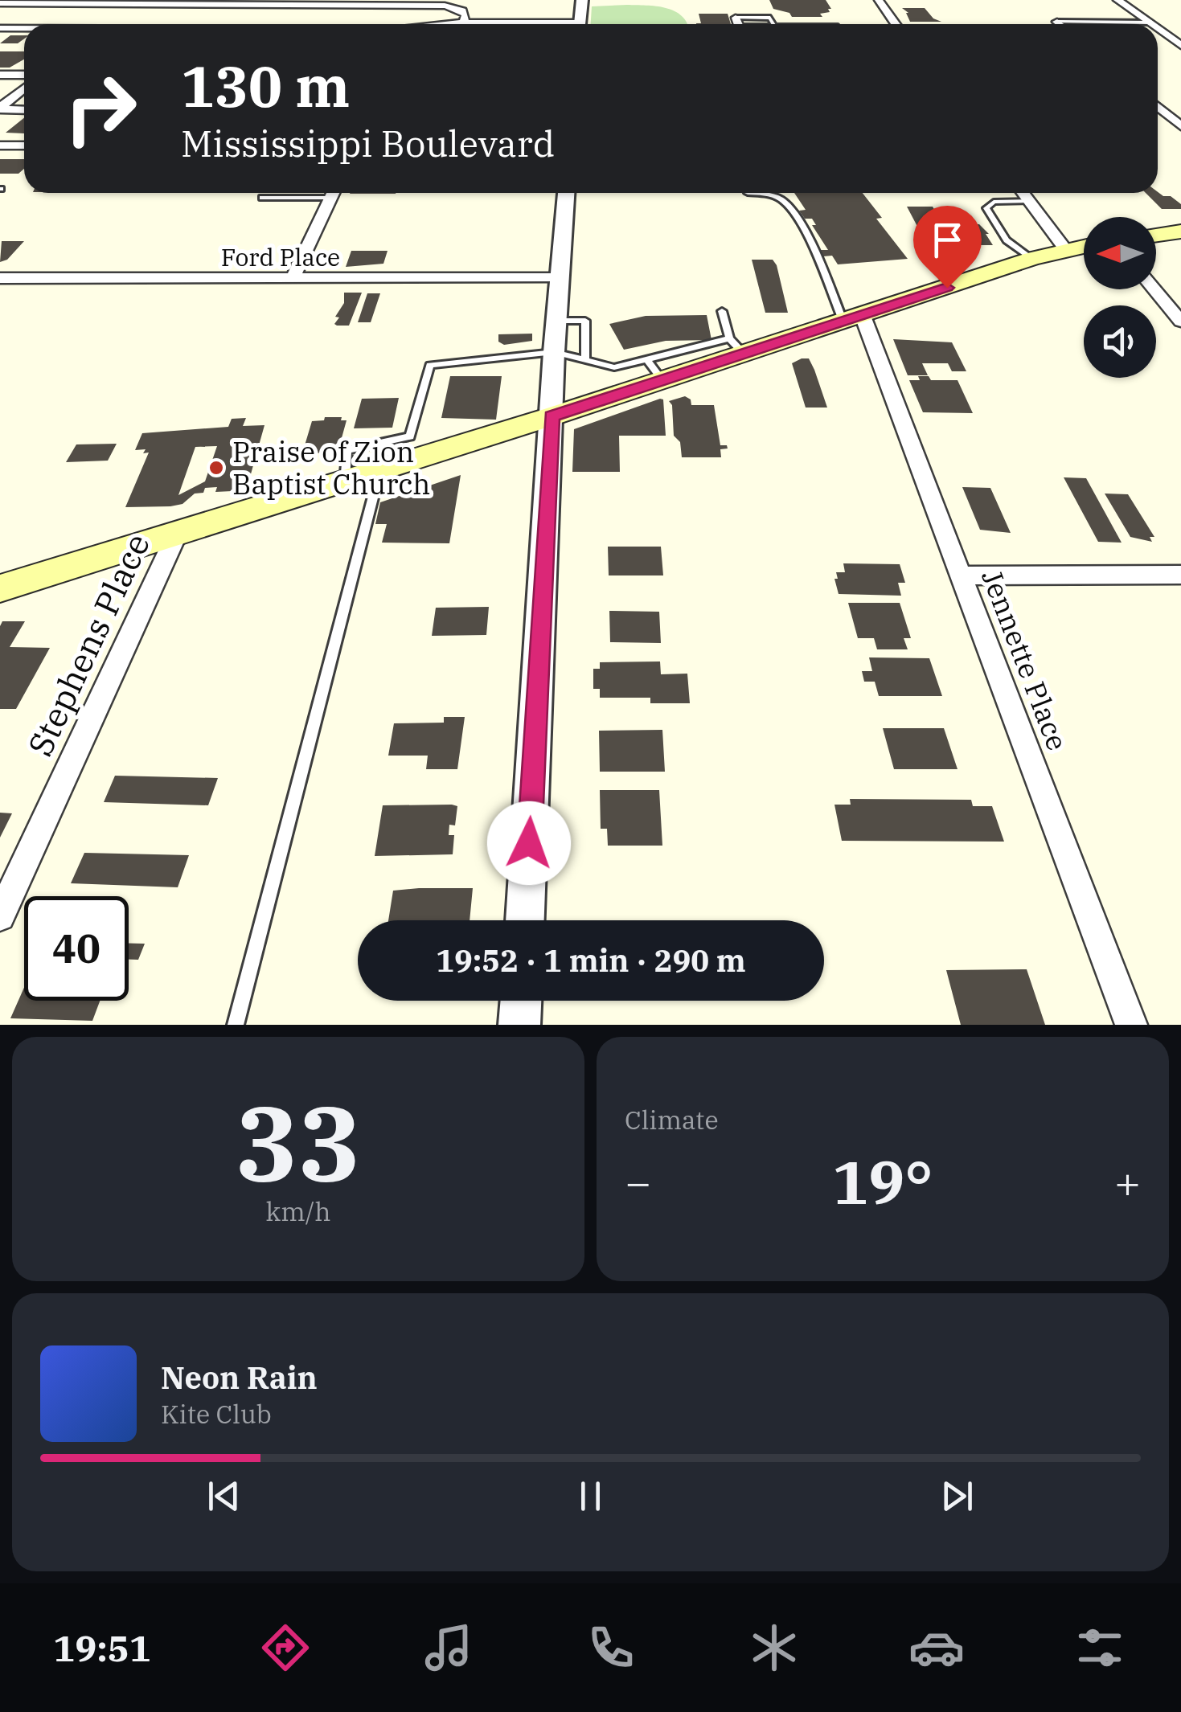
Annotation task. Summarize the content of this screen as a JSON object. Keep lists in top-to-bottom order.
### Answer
{
  "streets": {
    "street": ["Ford Place", "Stephens Place", "Jennette Place"]
  },
  "places": ["Praise of Zion Baptist Church"],
  "north": "left",
  "page": {
    "turn": ["130 m", "Mississippi Boulevard"],
    "limit": "40",
    "trip": "19:52 · 1 min · 290 m",
    "tile": [
      ["33", "km/h"],
      "Climate"
    ],
    "heat": ["−", "19°", "+"],
    "song": ["Neon Rain", "Kite Club"],
    "tabs": "19:51"
  }
}
